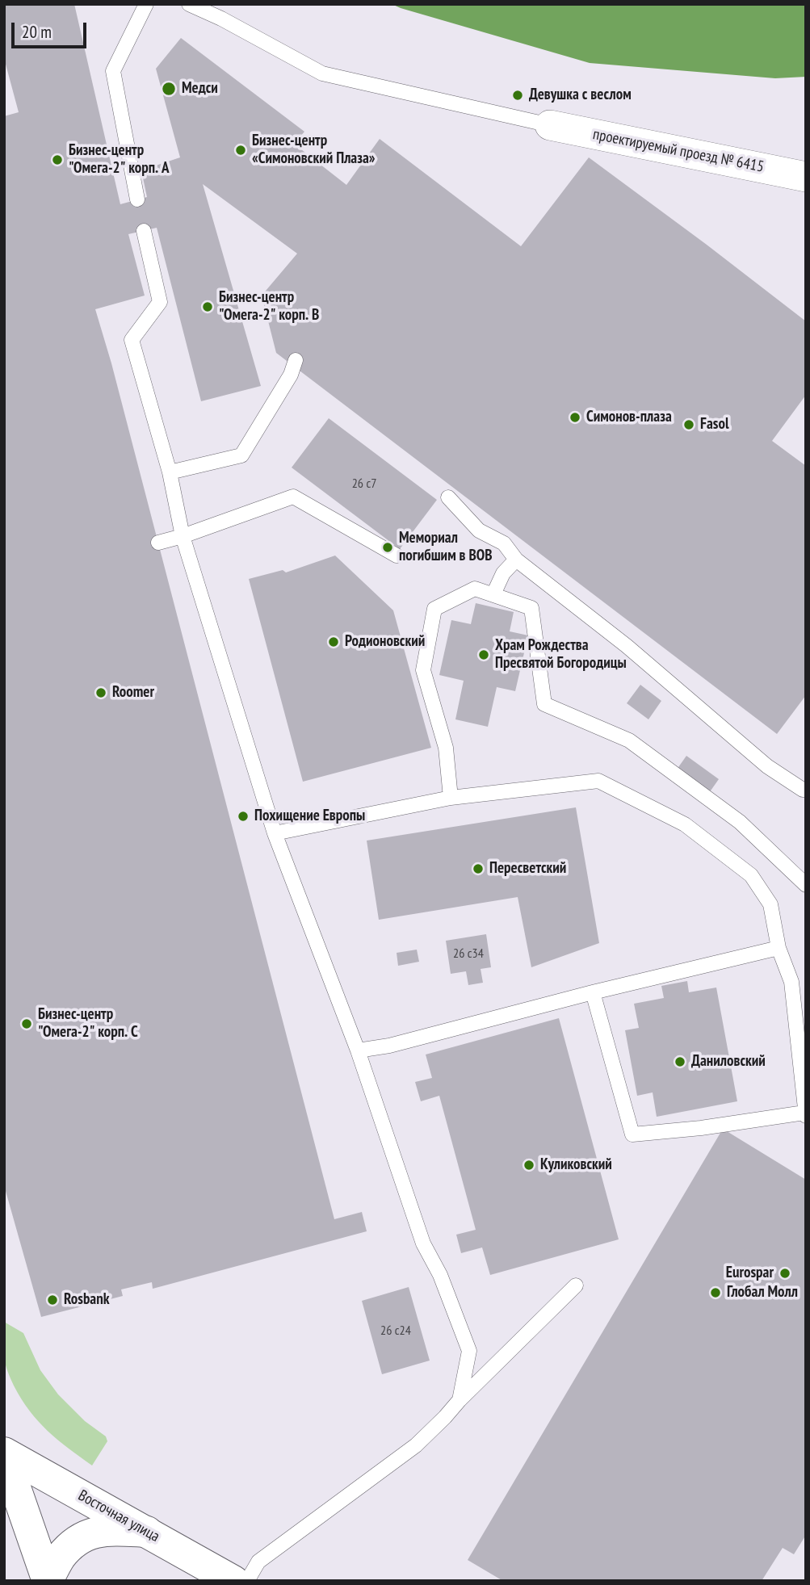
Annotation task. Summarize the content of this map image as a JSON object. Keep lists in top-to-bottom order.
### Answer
{
  "streets": {
    "main road": ["Восточная улица"],
    "street": ["проектируемый проезд № 6415"]
  },
  "places": [
    "Медси",
    "Девушка с веслом",
    "Бизнес-центр «Симоновский Плаза»",
    "Бизнес-центр \"Омега-2\" корп. A",
    "Бизнес-центр \"Омега-2\" корп. B",
    "Симонов-плаза",
    "Fasol",
    "Мемориал погибшим в ВОВ",
    "Родионовский",
    "Храм Рождества Пресвятой Богородицы",
    "Roomer",
    "Похищение Европы",
    "Пересветский",
    "Бизнес-центр \"Омега-2\" корп. C",
    "Даниловский",
    "Куликовский",
    "Eurospar",
    "Глобал Молл",
    "Rosbank"
  ],
  "house_numbers": ["26 с7", "26 с34", "26 с24"],
  "scale_bar": "20 m"
}
